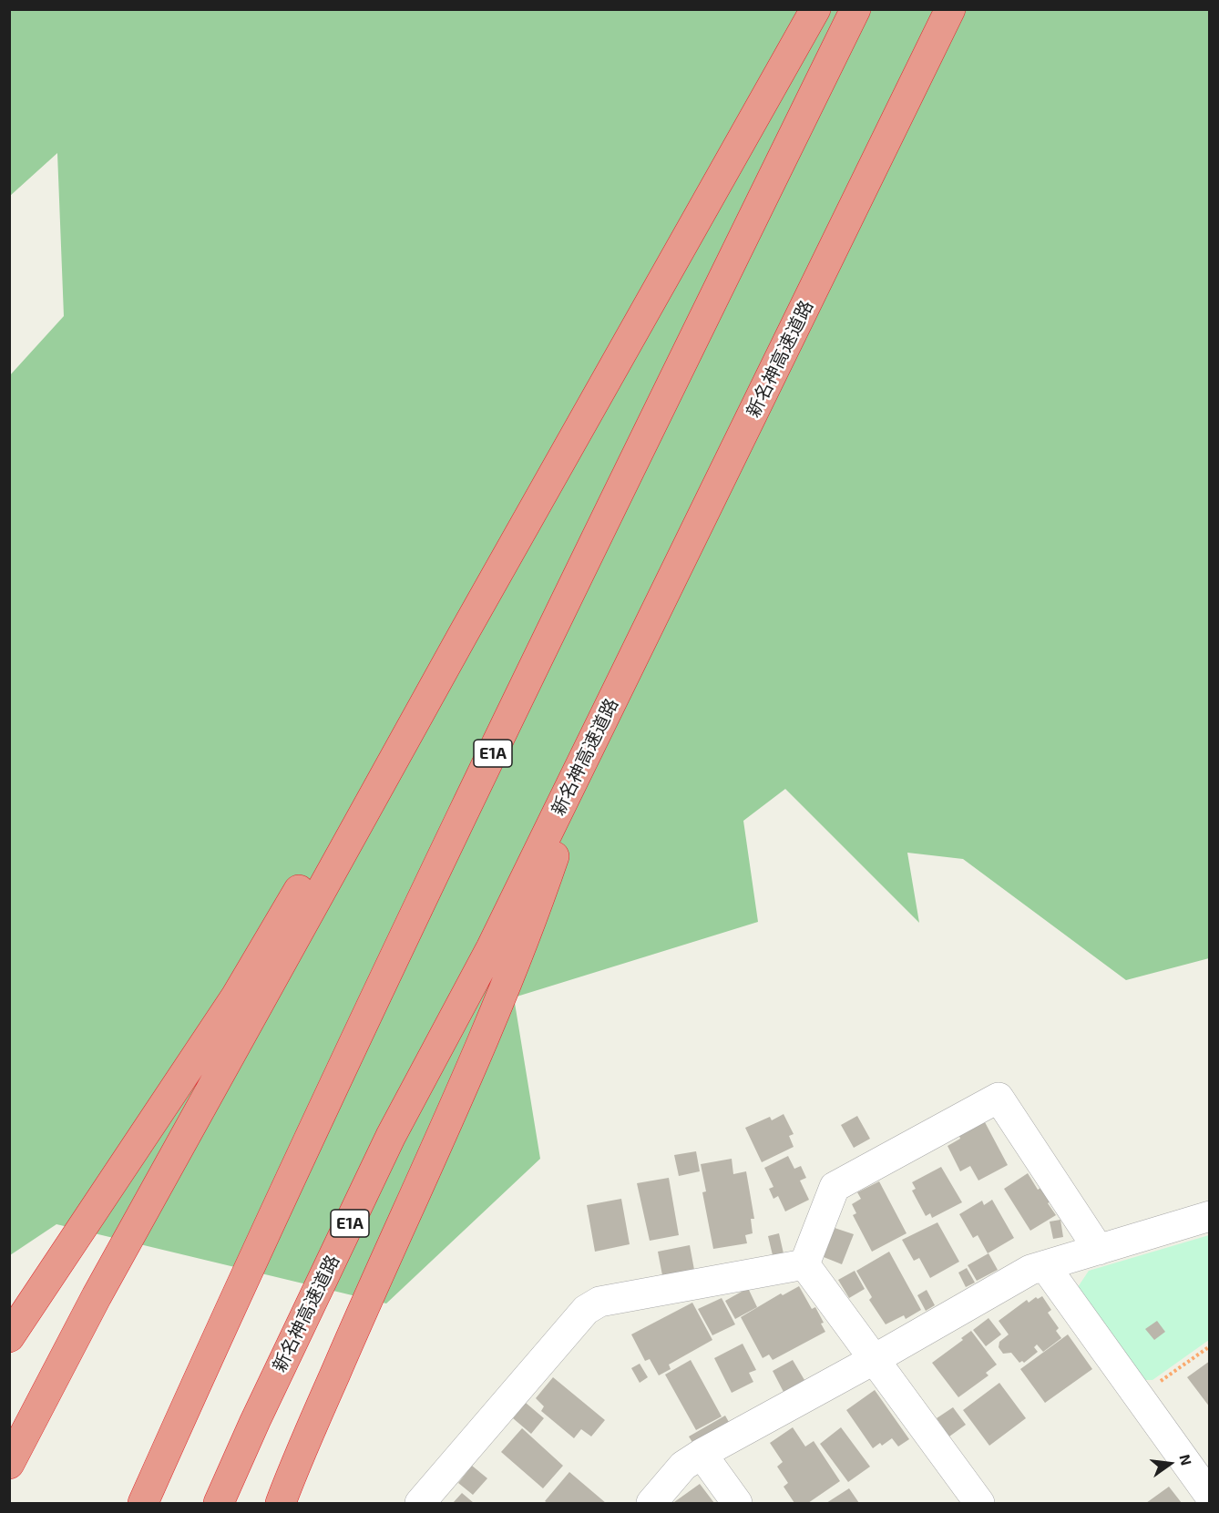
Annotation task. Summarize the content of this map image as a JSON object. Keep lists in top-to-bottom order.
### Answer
{
  "streets": {
    "highway": ["新名神高速道路", "E1A"]
  },
  "north": "right"
}
